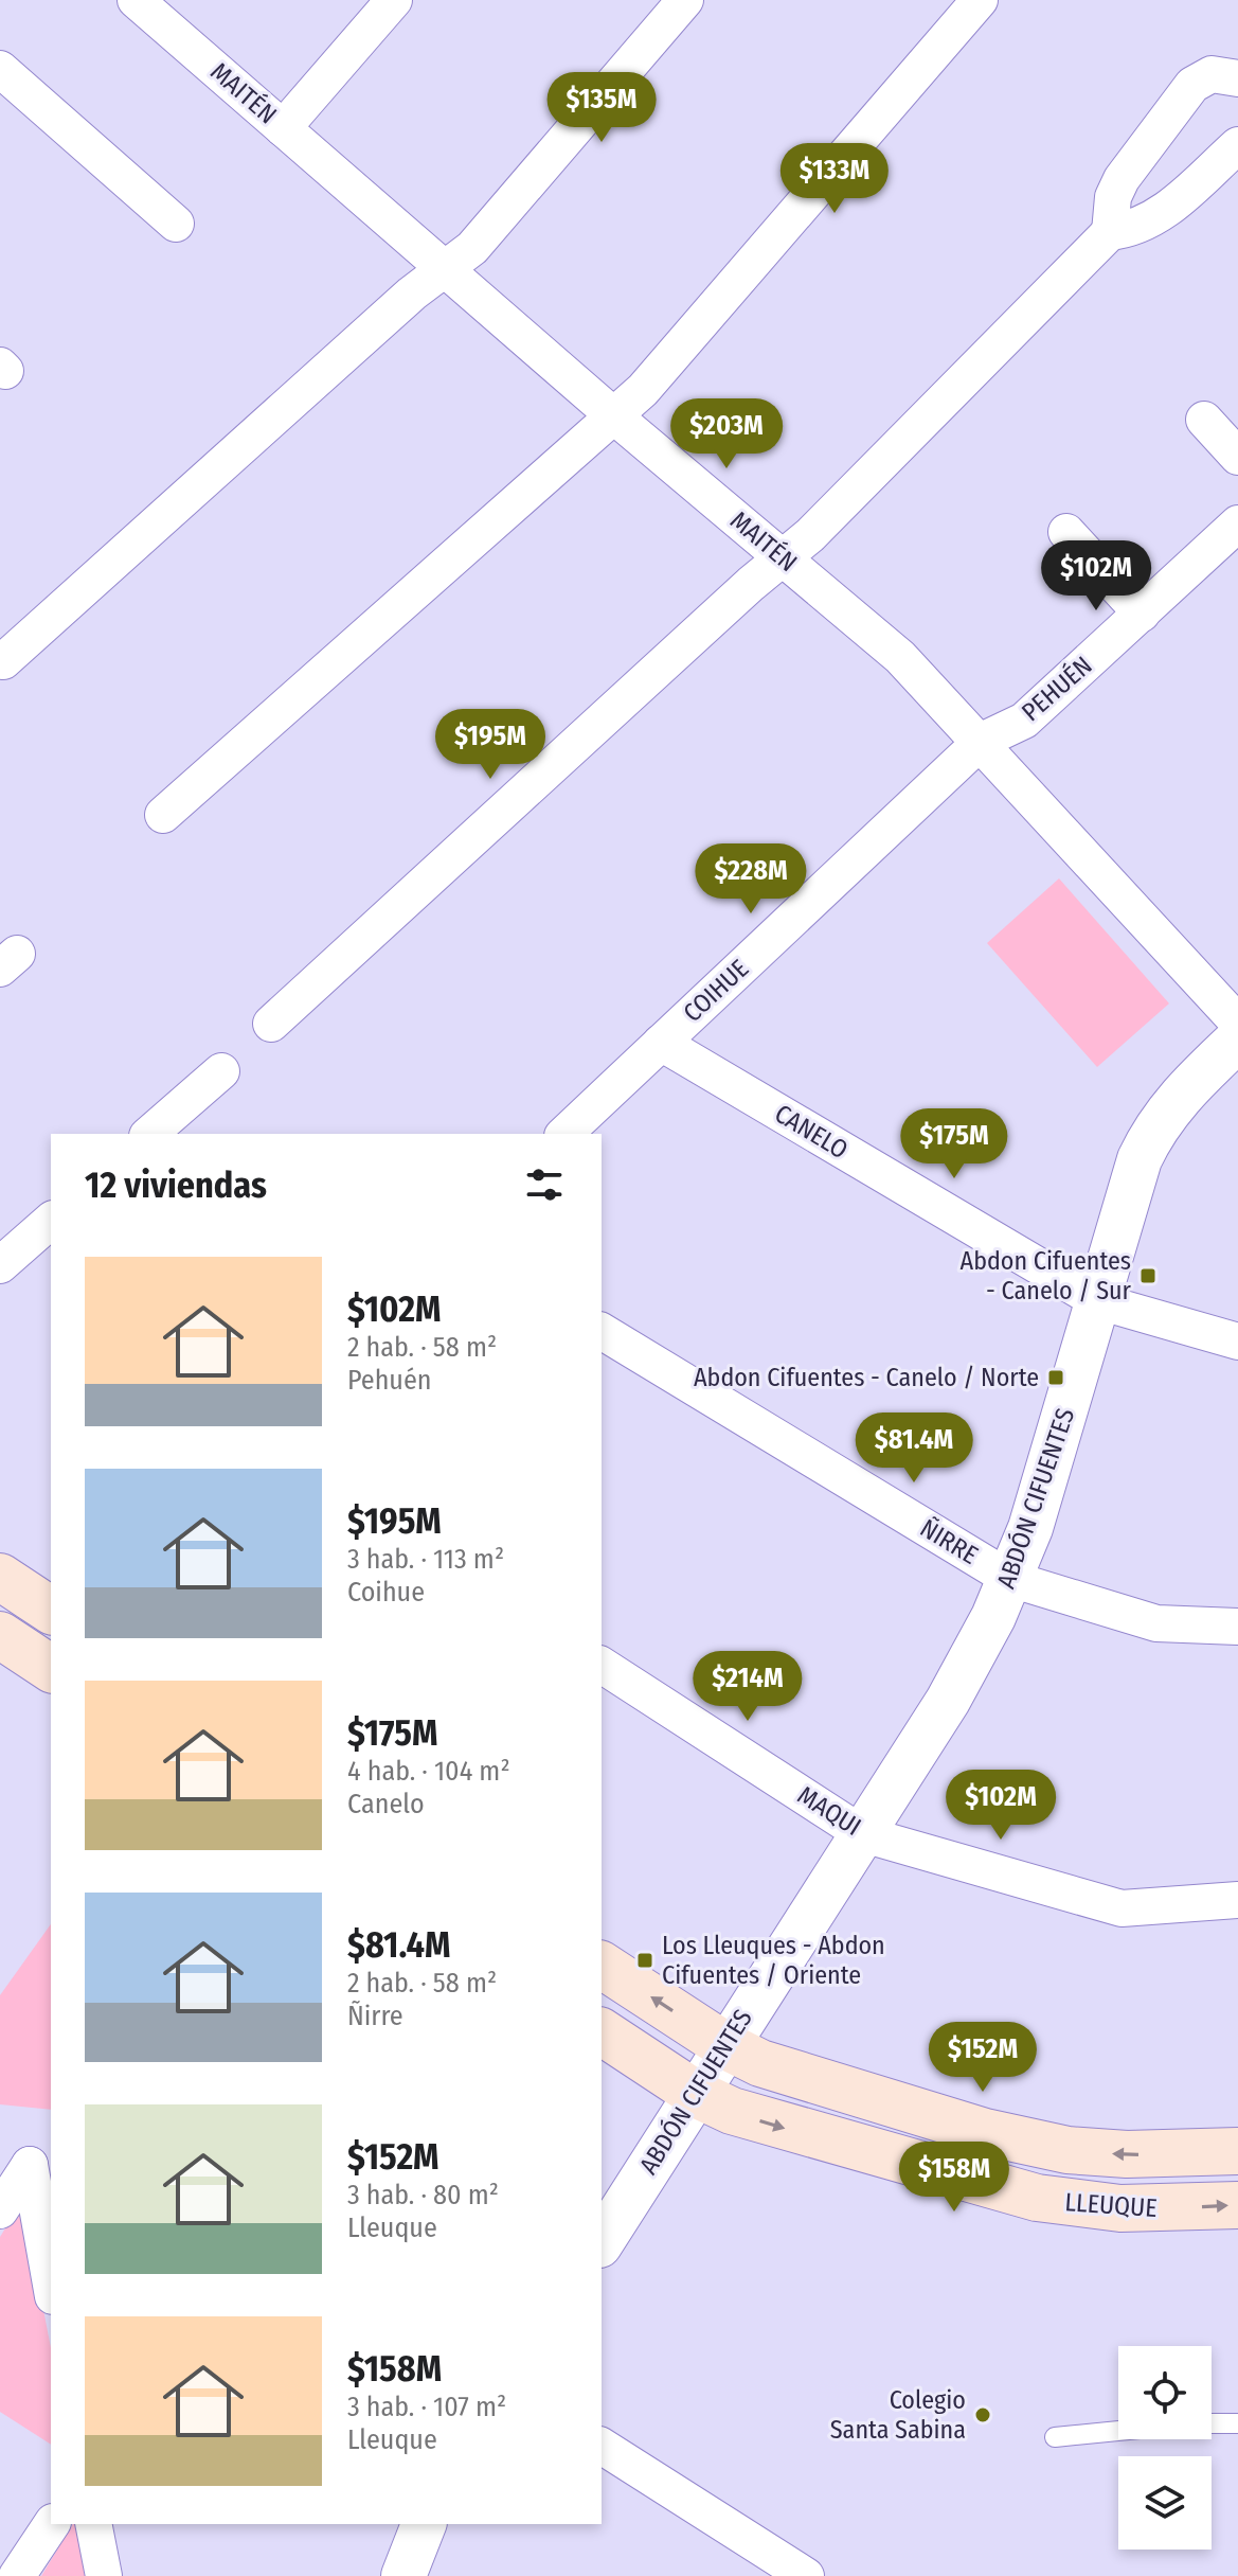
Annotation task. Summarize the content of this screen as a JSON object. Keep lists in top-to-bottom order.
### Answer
{
  "streets": {
    "main road": ["LLEUQUE"],
    "street": [
      "MAITÉN",
      "PEHUÉN",
      "COIHUE",
      "CANELO",
      "ABDÓN CIFUENTES",
      "ÑIRRE",
      "MAQUI"
    ]
  },
  "crossings": [
    ["MAITÉN", "PEHUÉN"],
    ["MAITÉN", "COIHUE"],
    ["PEHUÉN", "COIHUE"],
    ["COIHUE", "CANELO"],
    ["CANELO", "ABDÓN CIFUENTES"],
    ["ABDÓN CIFUENTES", "ÑIRRE"],
    ["ABDÓN CIFUENTES", "MAQUI"],
    ["ABDÓN CIFUENTES", "LLEUQUE"]
  ],
  "places": {
    "transit": ["Abdon Cifuentes - Canelo / Sur", "Abdon Cifuentes - Canelo / Norte", "Los Lleuques - Abdon Cifuentes / Oriente"],
    "other": ["Colegio Santa Sabina"]
  },
  "page": {
    "price": [
      "$135M",
      "$133M",
      "$203M",
      "$102M",
      "$195M",
      "$228M",
      "$175M",
      "$81.4M",
      "$214M",
      "$102M",
      "$152M",
      "$158M"
    ],
    "heading": "12 viviendas",
    "list": [
      {
        "name": "$102M",
        "note": "2 hab. · 58 m² · Pehuén"
      },
      {
        "name": "$195M",
        "note": "3 hab. · 113 m² · Coihue"
      },
      {
        "name": "$175M",
        "note": "4 hab. · 104 m² · Canelo"
      },
      {
        "name": "$81.4M",
        "note": "2 hab. · 58 m² · Ñirre"
      },
      {
        "name": "$152M",
        "note": "3 hab. · 80 m² · Lleuque"
      },
      {
        "name": "$158M",
        "note": "3 hab. · 107 m² · Lleuque"
      }
    ]
  }
}
